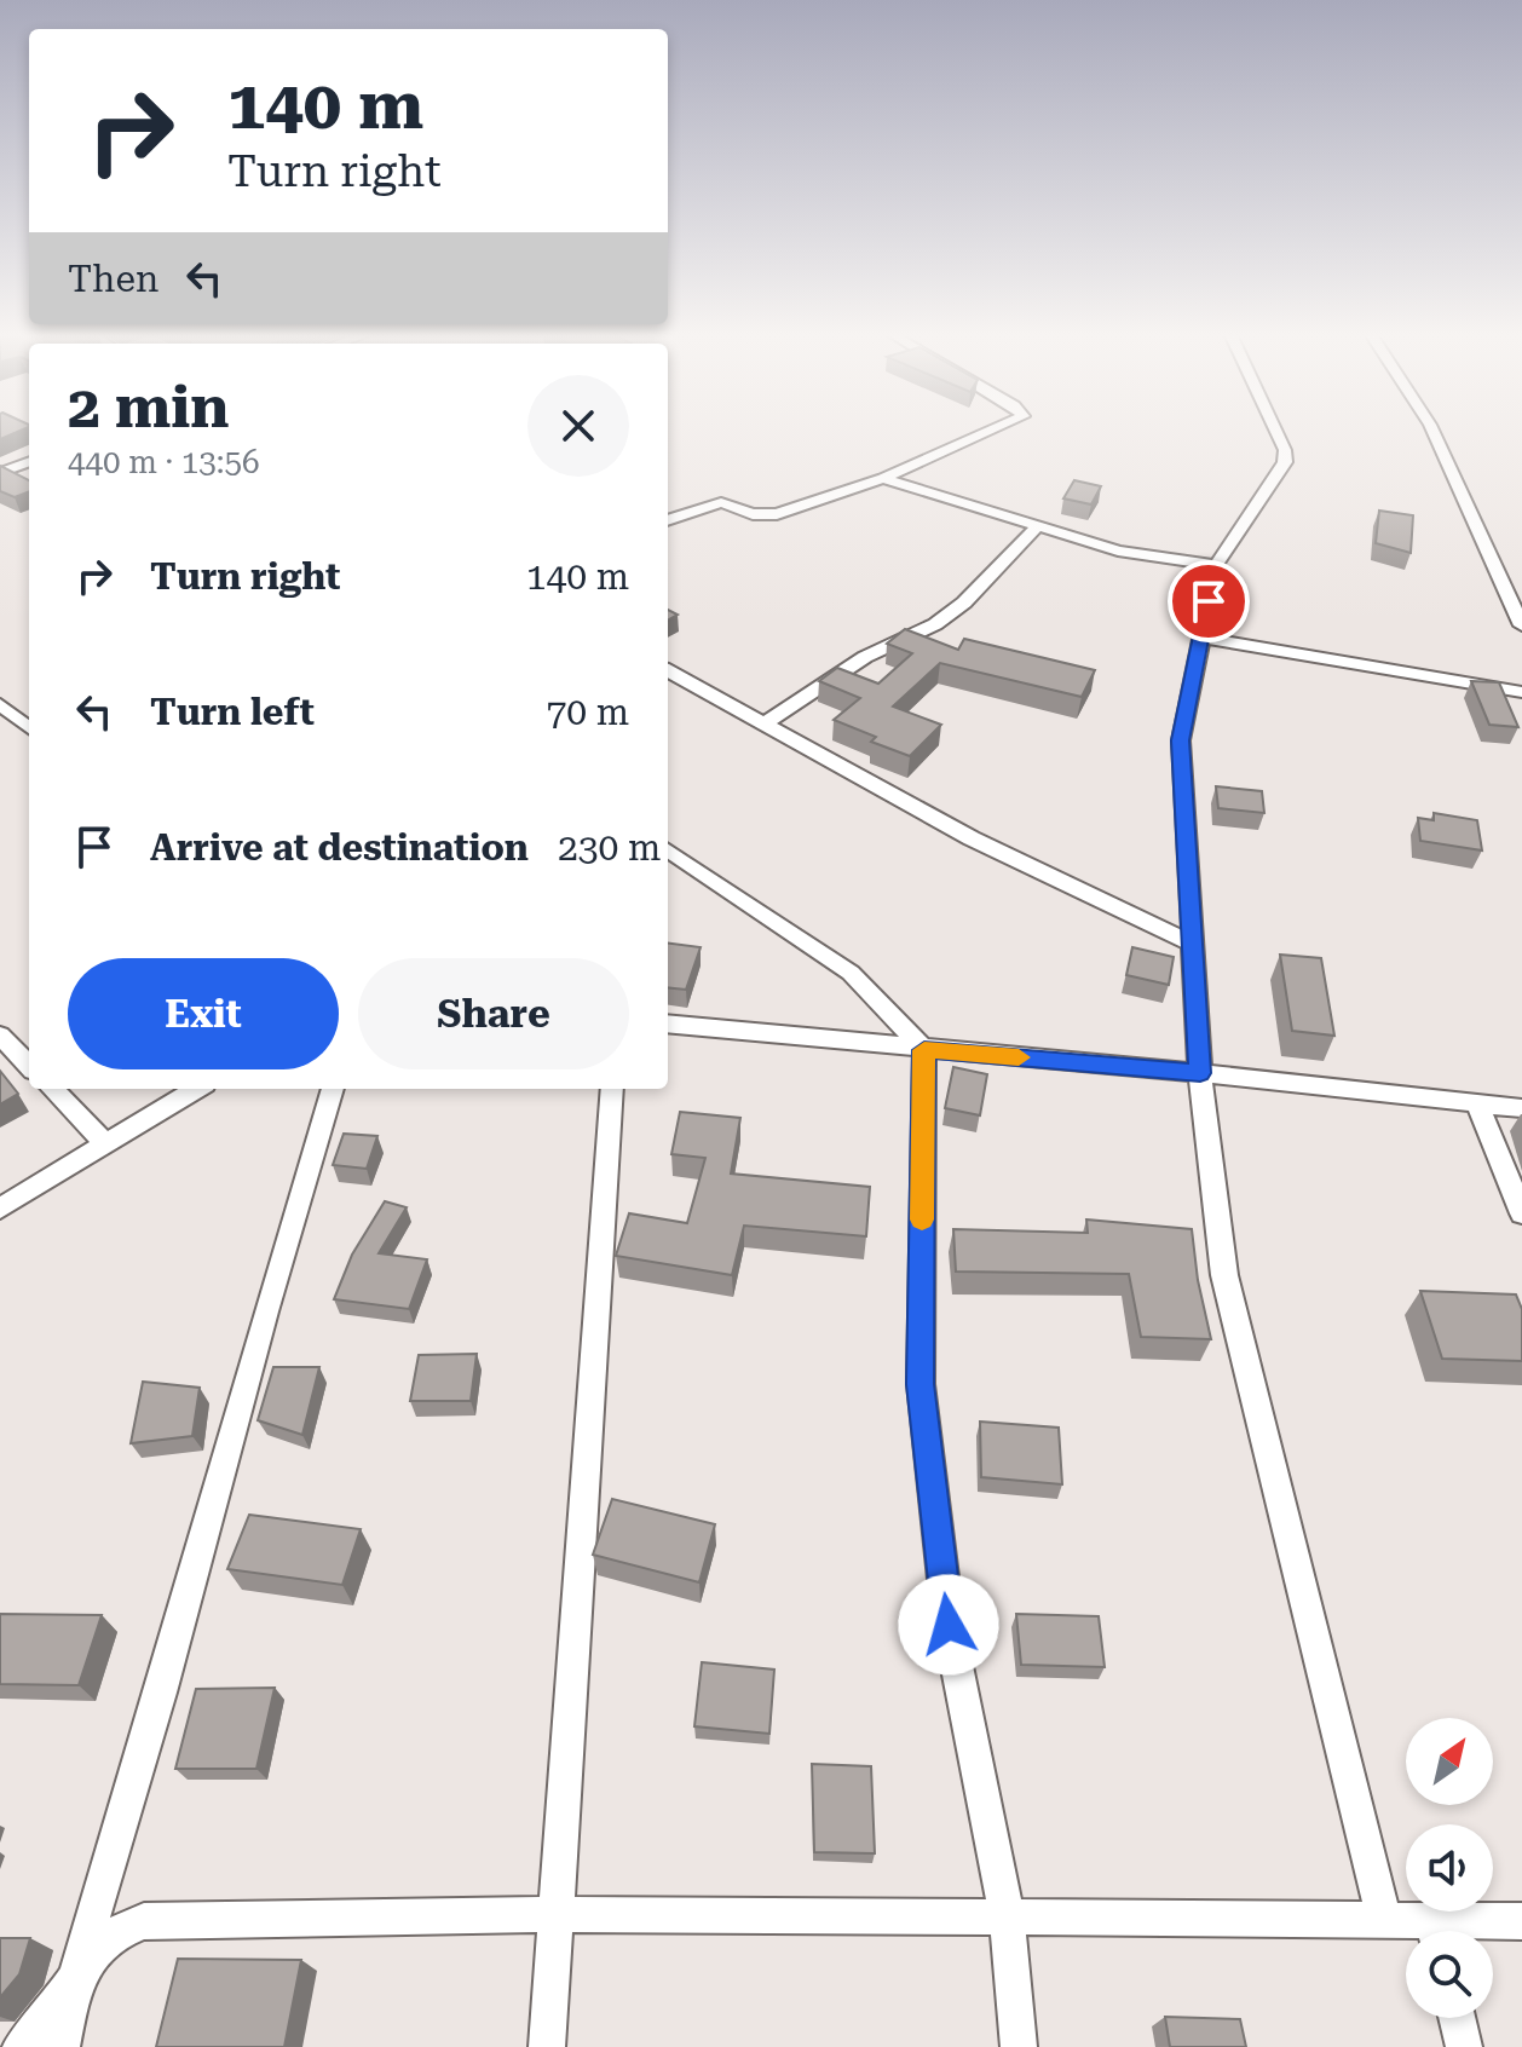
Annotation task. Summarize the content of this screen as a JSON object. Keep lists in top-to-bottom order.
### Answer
{
  "north": "top right",
  "page": {
    "turn": ["140 m", "Turn right"],
    "then": "Then",
    "heading": ["2 min", "440 m · 13:56"],
    "list": [
      {
        "name": "Turn right",
        "value": "140 m"
      },
      {
        "name": "Turn left",
        "value": "70 m"
      },
      {
        "name": "Arrive at destination",
        "value": "230 m"
      }
    ],
    "buttons": ["Exit", "Share"]
  }
}
